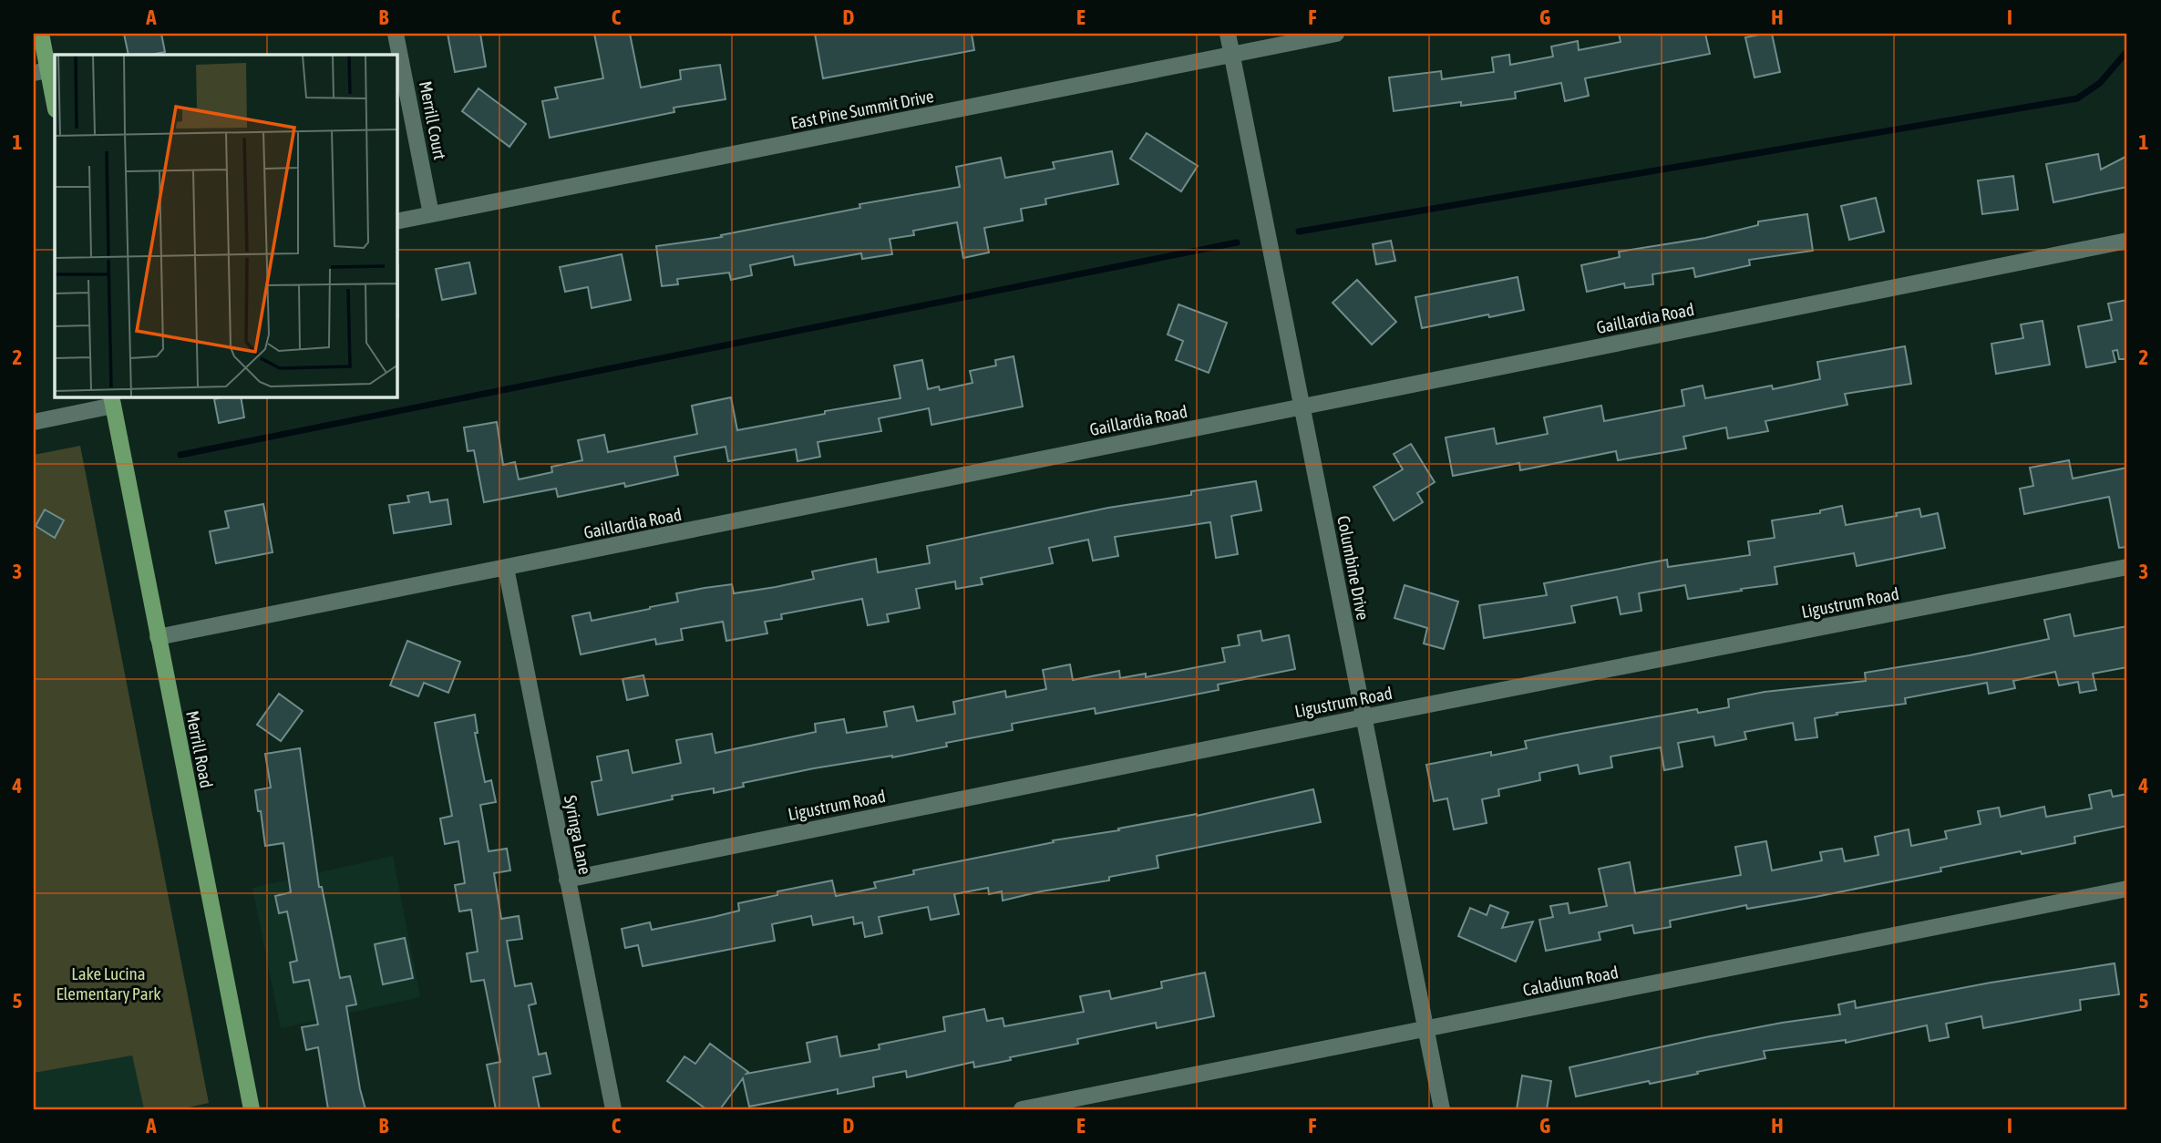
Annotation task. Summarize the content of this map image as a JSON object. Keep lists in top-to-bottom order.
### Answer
{
  "streets": {
    "main road": ["Merrill Road"],
    "street": [
      "East Pine Summit Drive",
      "Merrill Court",
      "Gaillardia Road",
      "Columbine Drive",
      "Ligustrum Road",
      "Syringa Lane",
      "Caladium Road"
    ]
  },
  "crossings": [
    ["East Pine Summit Drive", "Merrill Court"],
    ["East Pine Summit Drive", "Columbine Drive"],
    ["Gaillardia Road", "Columbine Drive"],
    ["Gaillardia Road", "Merrill Road"],
    ["Gaillardia Road", "Syringa Lane"],
    ["Columbine Drive", "Ligustrum Road"],
    ["Columbine Drive", "Caladium Road"],
    ["Ligustrum Road", "Syringa Lane"]
  ],
  "parks": ["Lake Lucina Elementary Park"],
  "grid": {
    "columns": [
      "A",
      "B",
      "C",
      "D",
      "E",
      "F",
      "G",
      "H",
      "I"
    ],
    "rows": [
      "1",
      "2",
      "3",
      "4",
      "5"
    ]
  }
}
